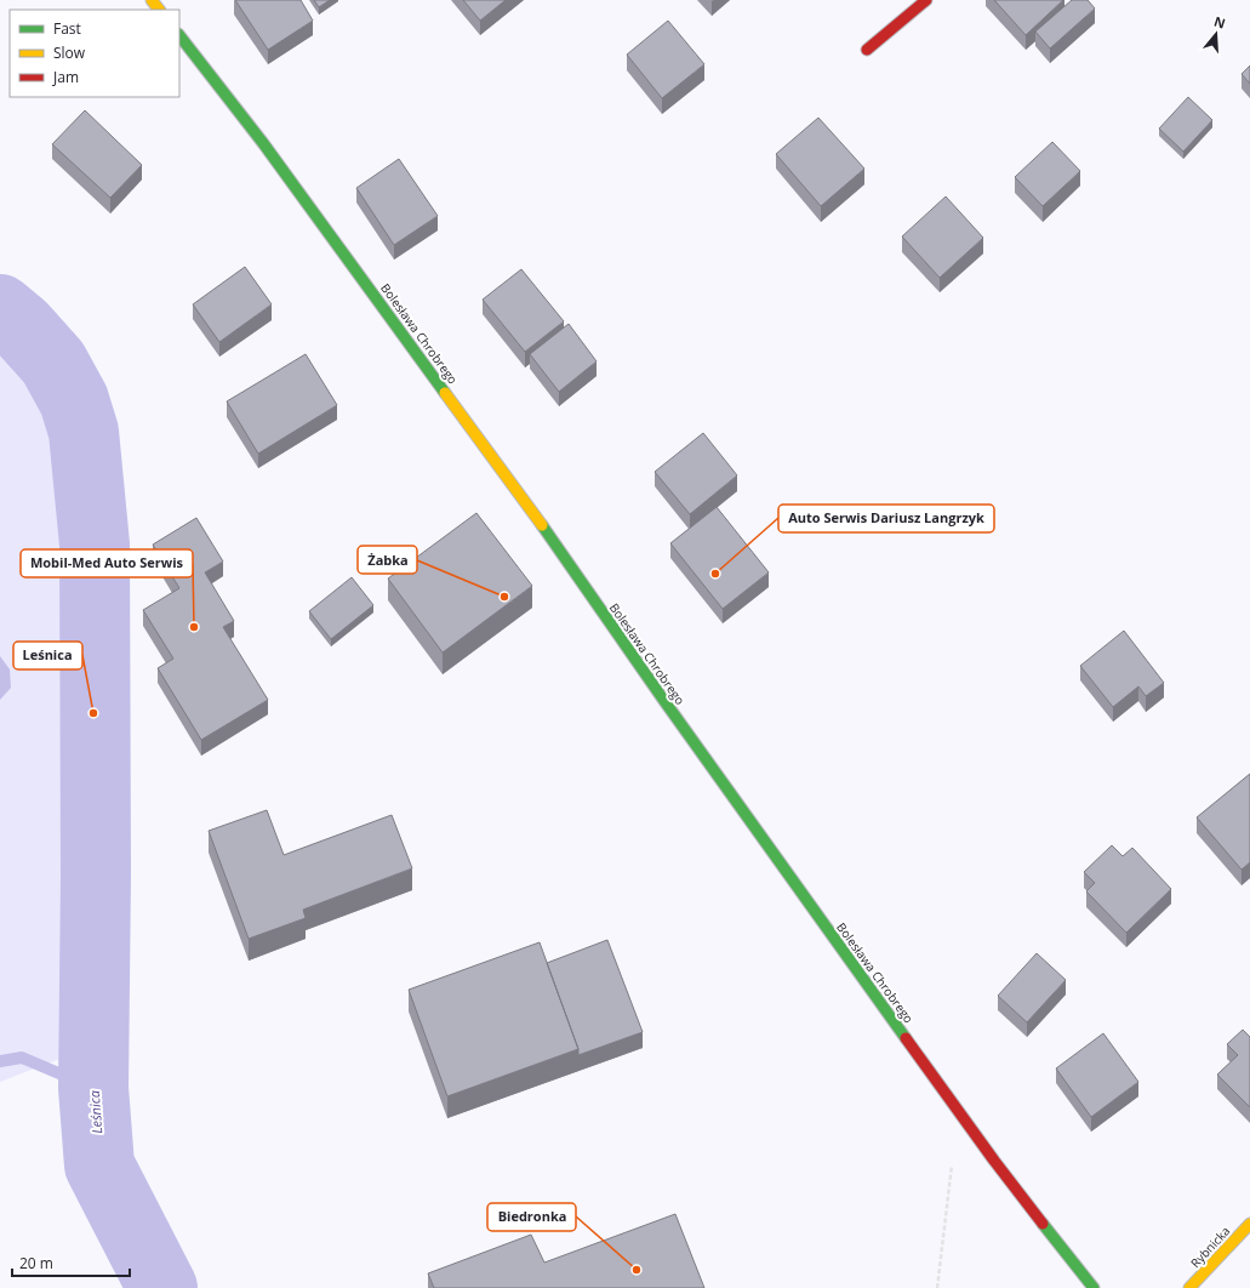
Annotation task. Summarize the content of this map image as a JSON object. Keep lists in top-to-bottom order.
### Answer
{
  "streets": {
    "street": ["Bolesława Chrobrego", "Rybnicka"]
  },
  "water": ["Leśnica"],
  "places": [
    "Auto Serwis Dariusz Langrzyk",
    "Żabka",
    "Mobil-Med Auto Serwis",
    "Leśnica",
    "Biedronka"
  ],
  "legend": ["Fast", "Slow", "Jam"],
  "scale_bar": "20 m",
  "north": "top"
}
